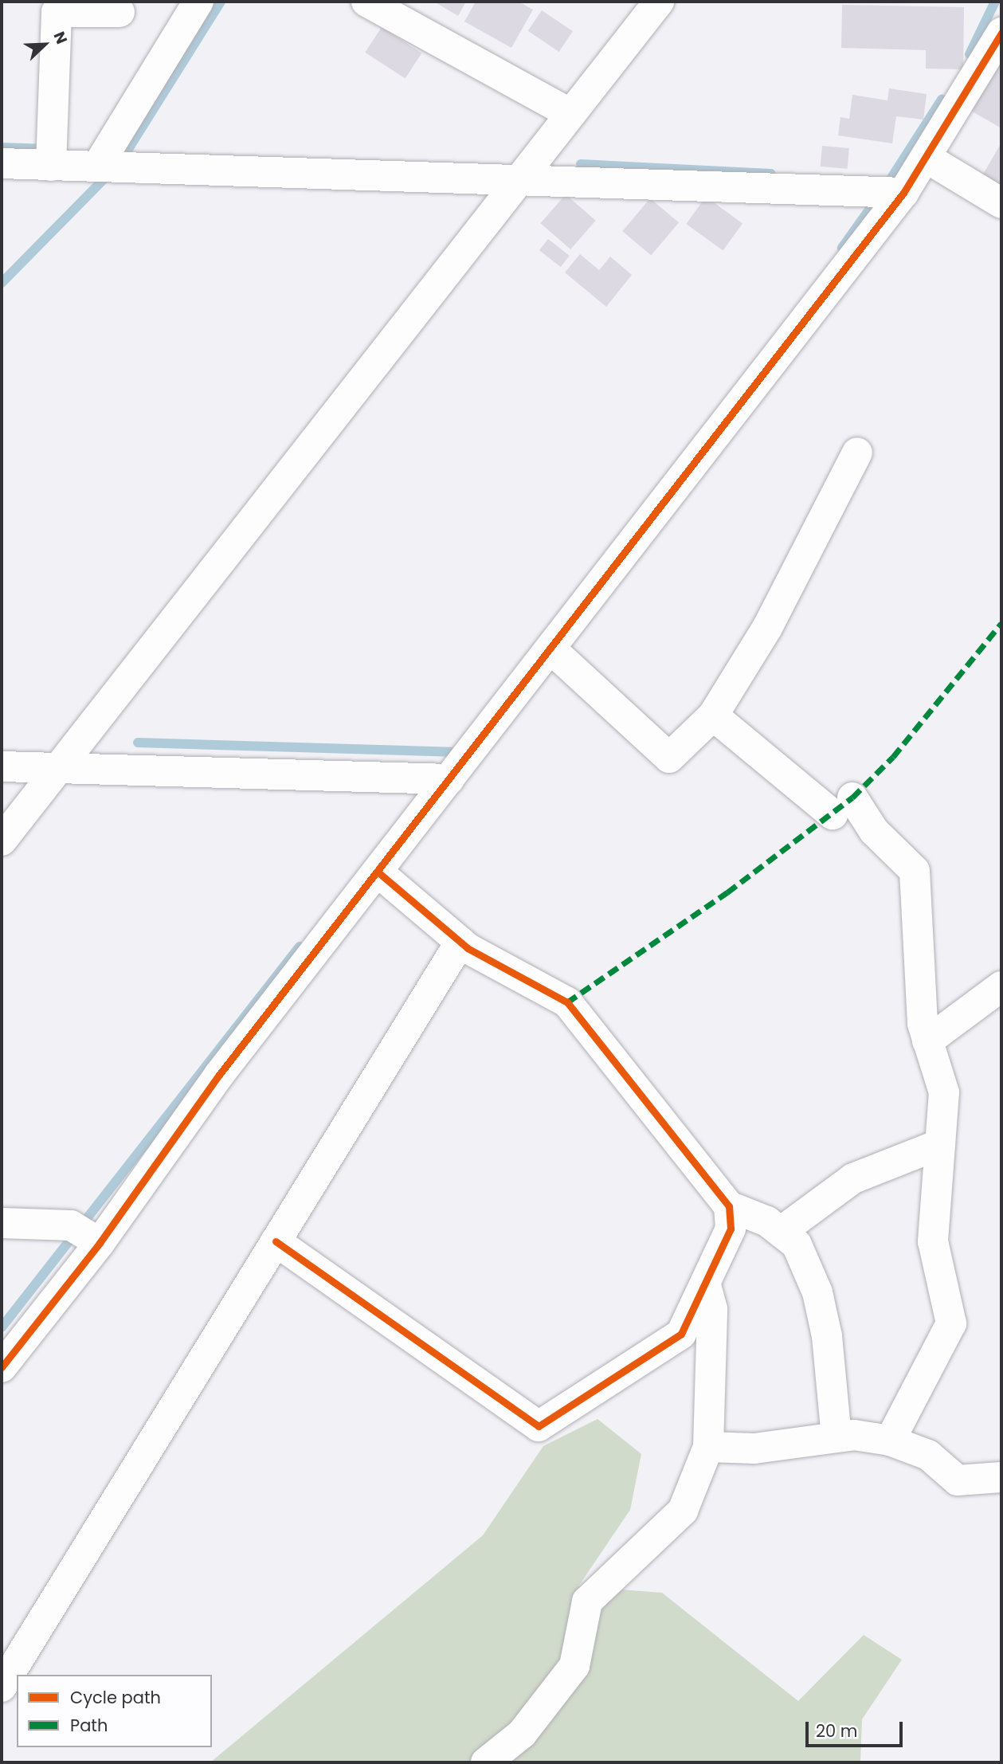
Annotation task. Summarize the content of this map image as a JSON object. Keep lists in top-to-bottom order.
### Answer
{
  "legend": ["Cycle path", "Path"],
  "scale_bar": "20 m",
  "north": "top right"
}
